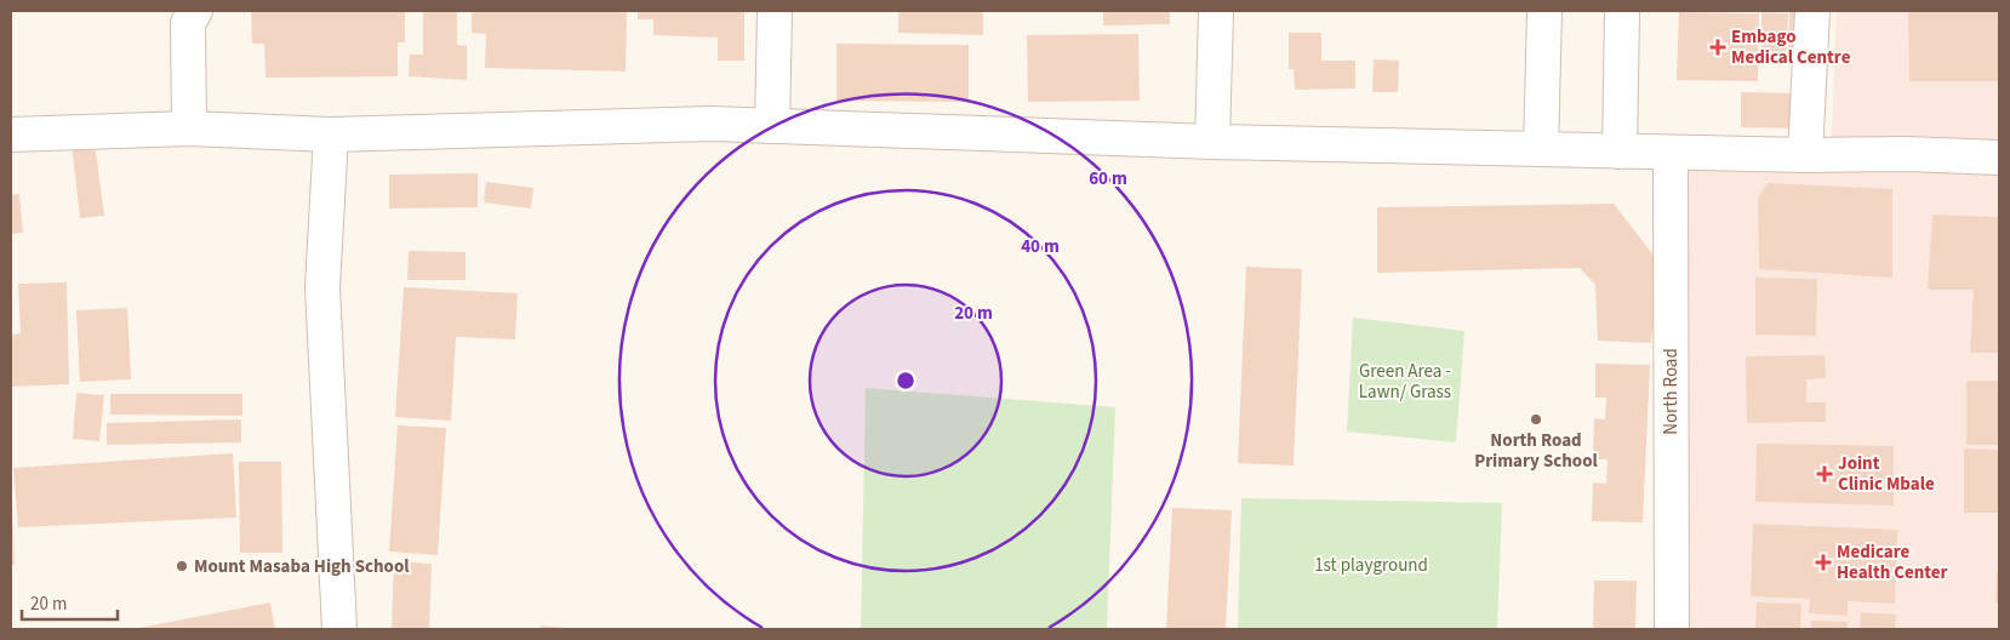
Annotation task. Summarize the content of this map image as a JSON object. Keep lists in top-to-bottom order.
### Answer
{
  "streets": {
    "street": ["North Road"]
  },
  "parks": ["Green Area - Lawn/ Grass", "1st playground"],
  "places": {
    "health": ["Embago Medical Centre", "Joint Clinic Mbale", "Medicare Health Center"],
    "other": ["North Road Primary School", "Mount Masaba High School"]
  },
  "scale_bar": "20 m",
  "rings": ["60 m", "40 m", "20 m"]
}
